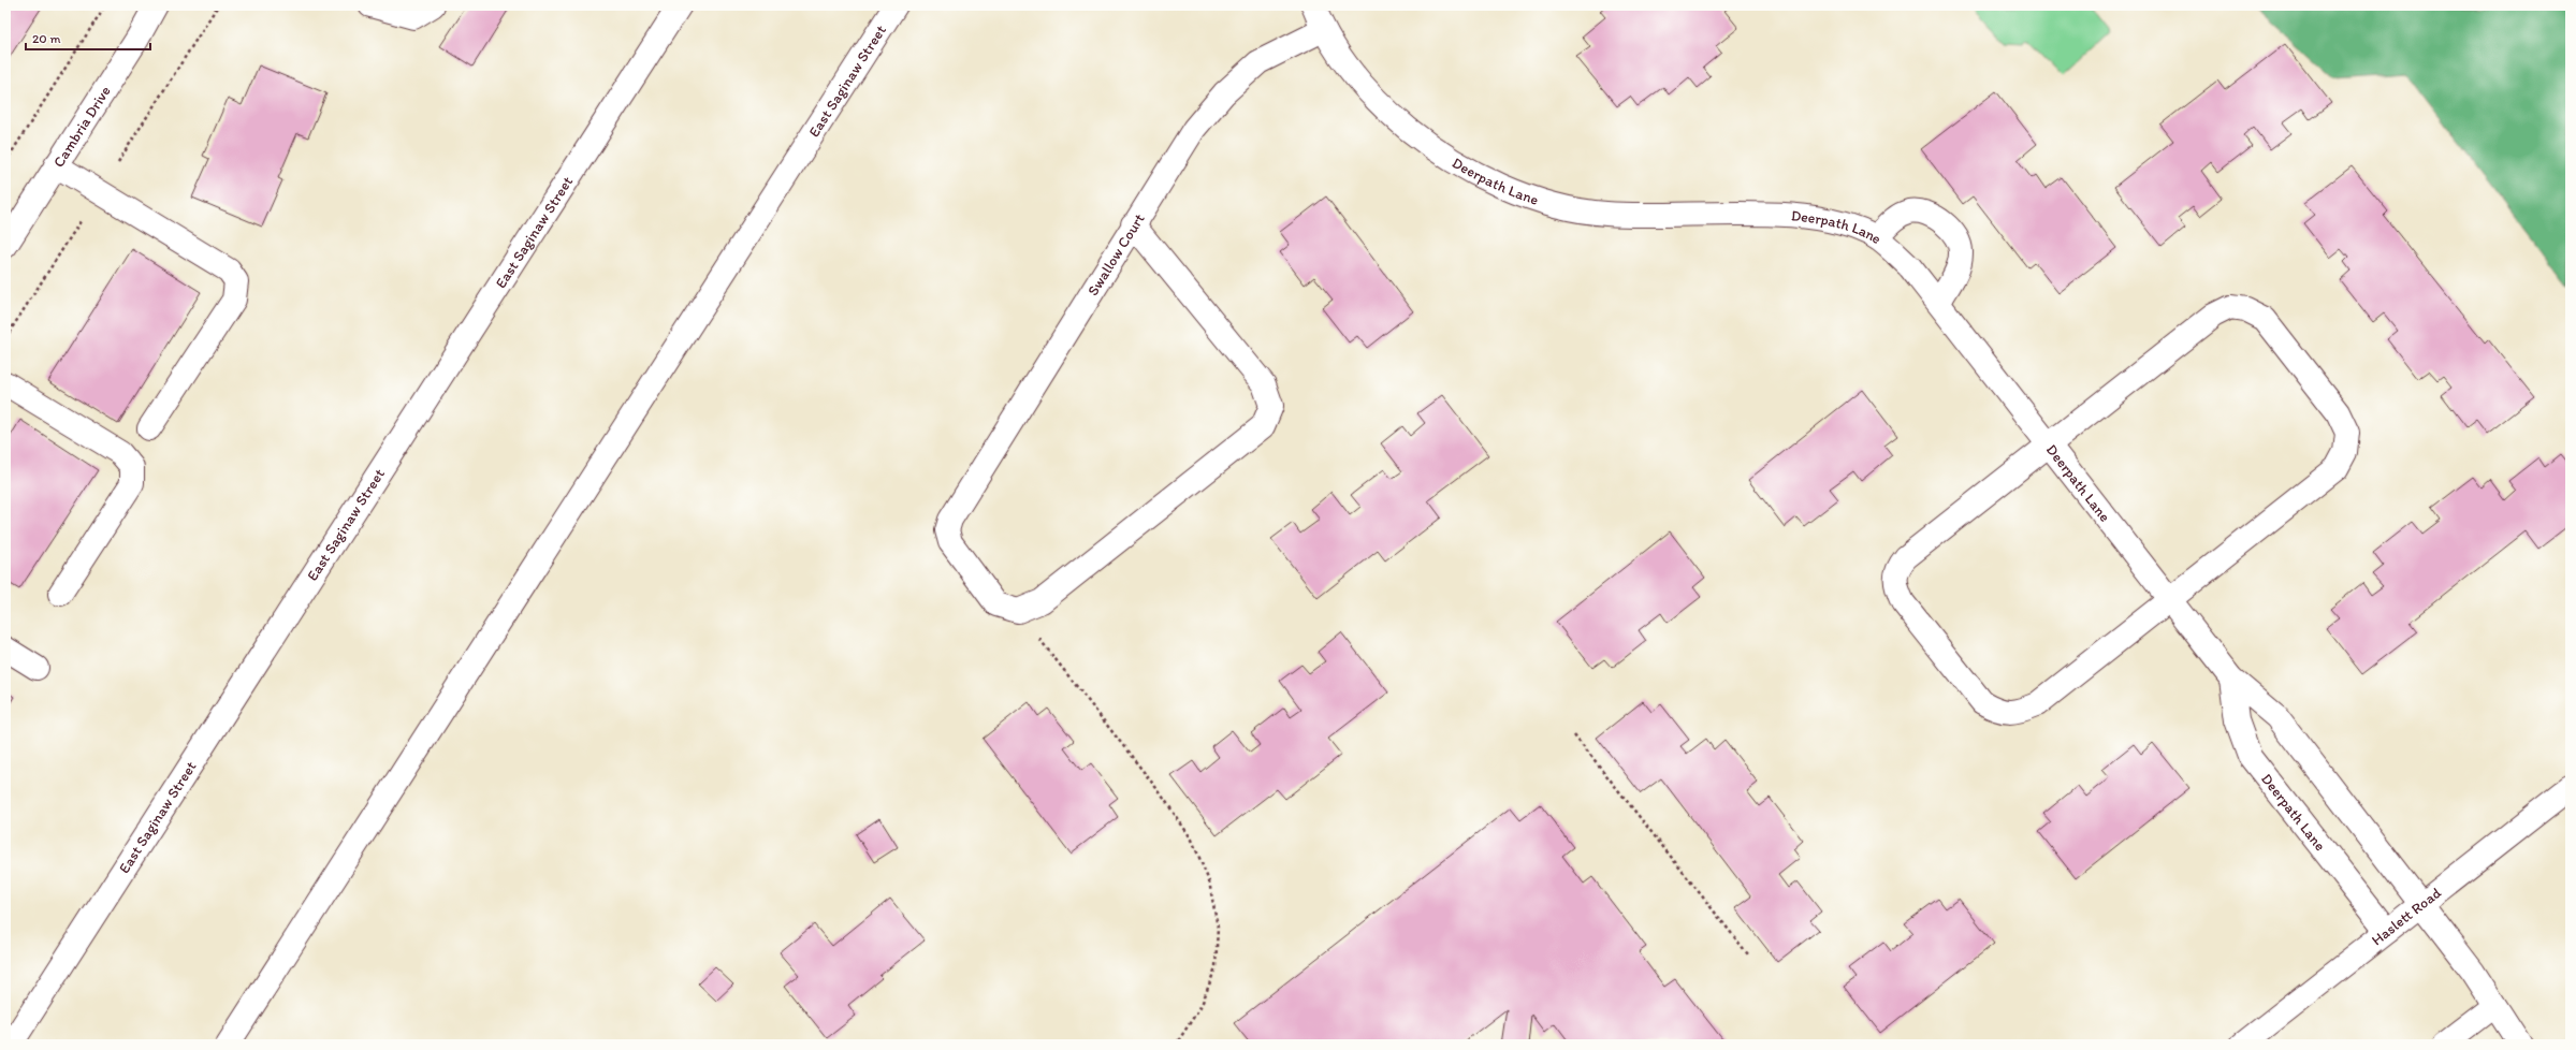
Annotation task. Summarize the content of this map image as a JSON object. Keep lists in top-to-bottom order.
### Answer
{
  "streets": {
    "main road": [
      "East Saginaw Street",
      "Cambria Drive",
      "Deerpath Lane",
      "Swallow Court",
      "Haslett Road"
    ]
  },
  "crossings": [
    ["Deerpath Lane", "Swallow Court"],
    ["Deerpath Lane", "Haslett Road"]
  ],
  "scale_bar": "20 m"
}
